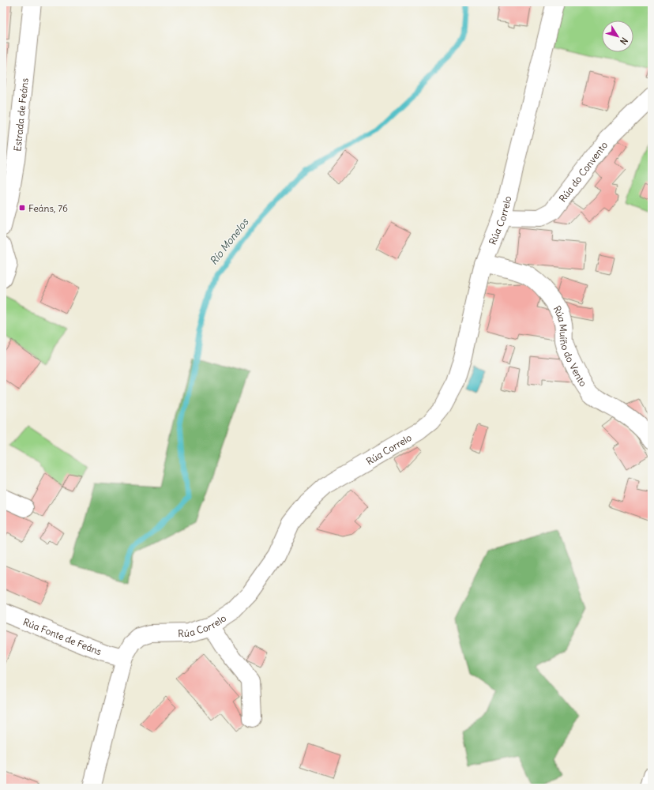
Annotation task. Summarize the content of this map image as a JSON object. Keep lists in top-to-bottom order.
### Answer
{
  "streets": {
    "street": [
      "Estrada de Feáns",
      "Rúa do Convento",
      "Rúa Correlo",
      "Rúa Muíño do Vento",
      "Rúa Fonte de Feáns"
    ]
  },
  "crossings": [
    ["Rúa do Convento", "Rúa Correlo"],
    ["Rúa Correlo", "Rúa Muíño do Vento"],
    ["Rúa Correlo", "Rúa Fonte de Feáns"]
  ],
  "water": ["Río Monelos"],
  "places": {
    "transit": ["Feáns, 76"]
  },
  "north": "bottom right"
}
